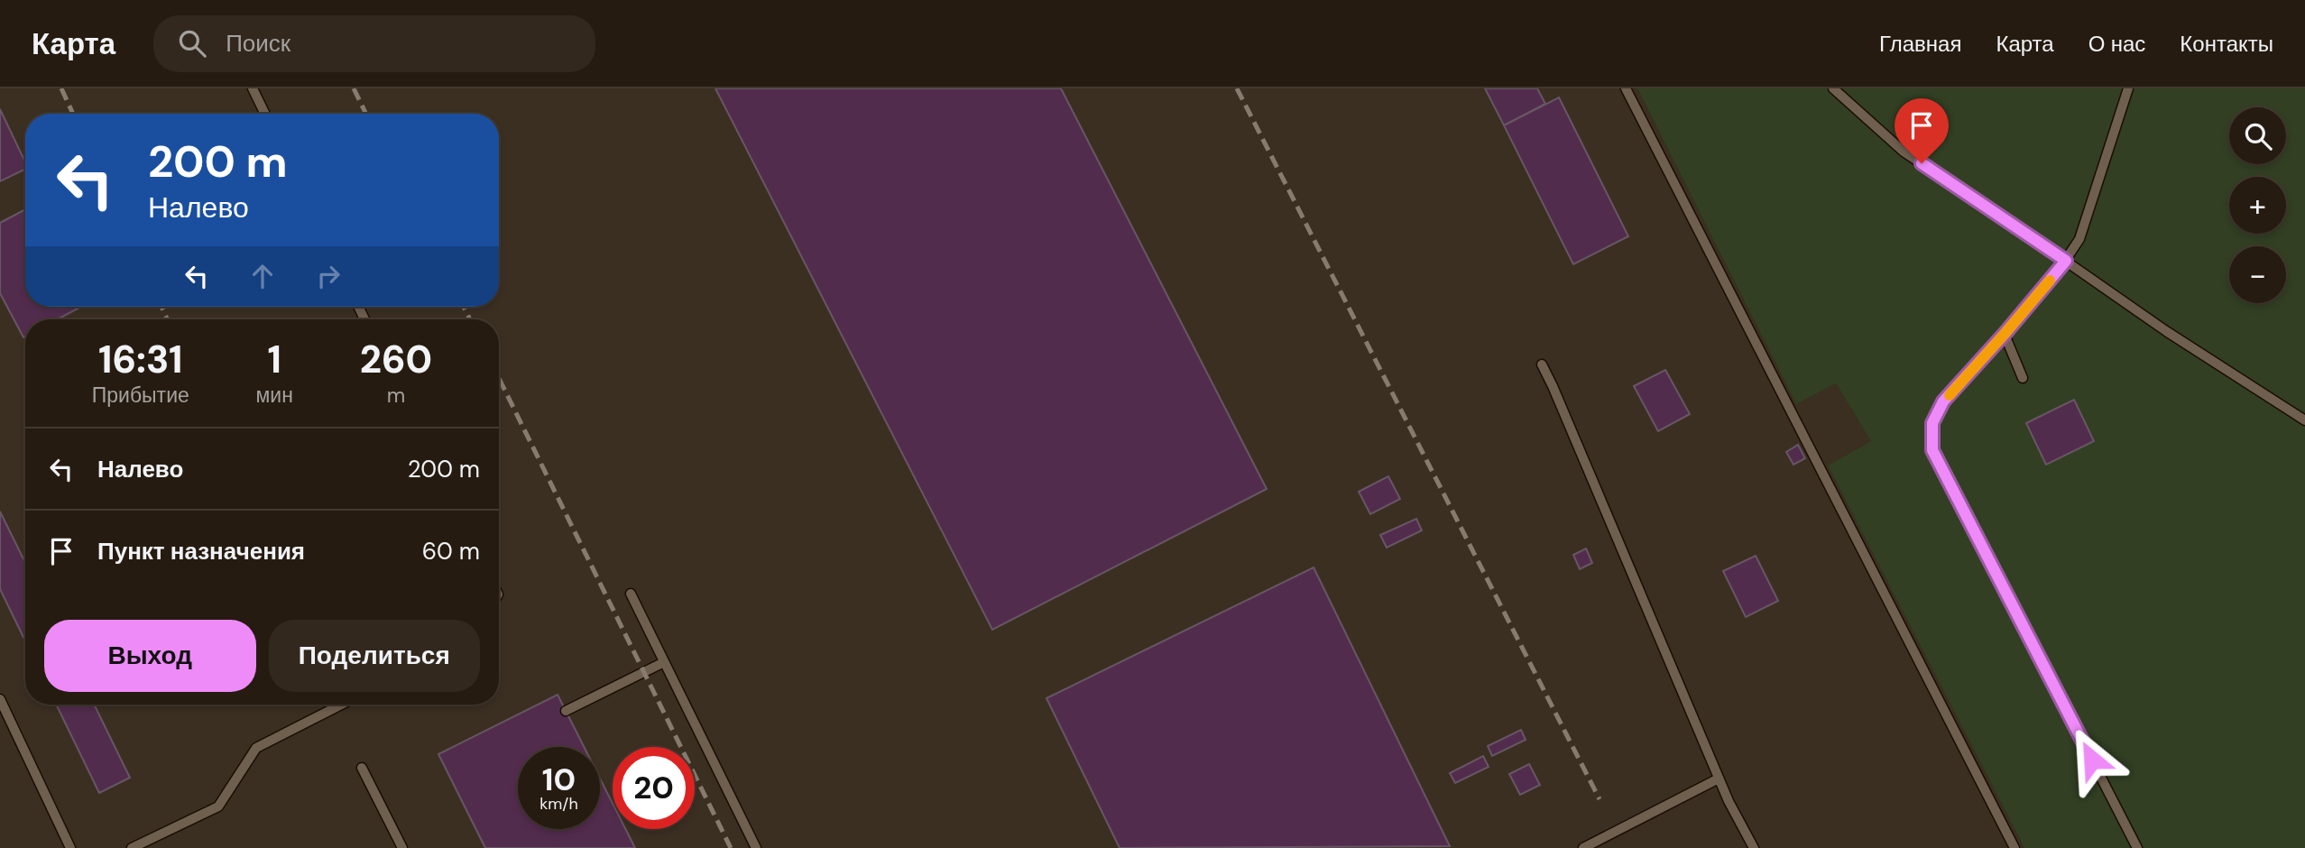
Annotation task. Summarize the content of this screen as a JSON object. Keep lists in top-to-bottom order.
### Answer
{
  "page": {
    "header": "Карта",
    "search": "Поиск",
    "nav": [
      "Главная",
      "Карта",
      "О нас",
      "Контакты"
    ],
    "map_buttons": ["+", "−"],
    "turn": ["200 m", "Налево"],
    "eta": [
      "16:31",
      "Прибытие",
      "1",
      "мин",
      "260",
      "m"
    ],
    "list": [
      {
        "name": "Налево",
        "value": "200 m"
      },
      {
        "name": "Пункт назначения",
        "value": "60 m"
      }
    ],
    "buttons": ["Выход", "Поделиться"],
    "speed": "10 km/h",
    "limit": "20"
  }
}
